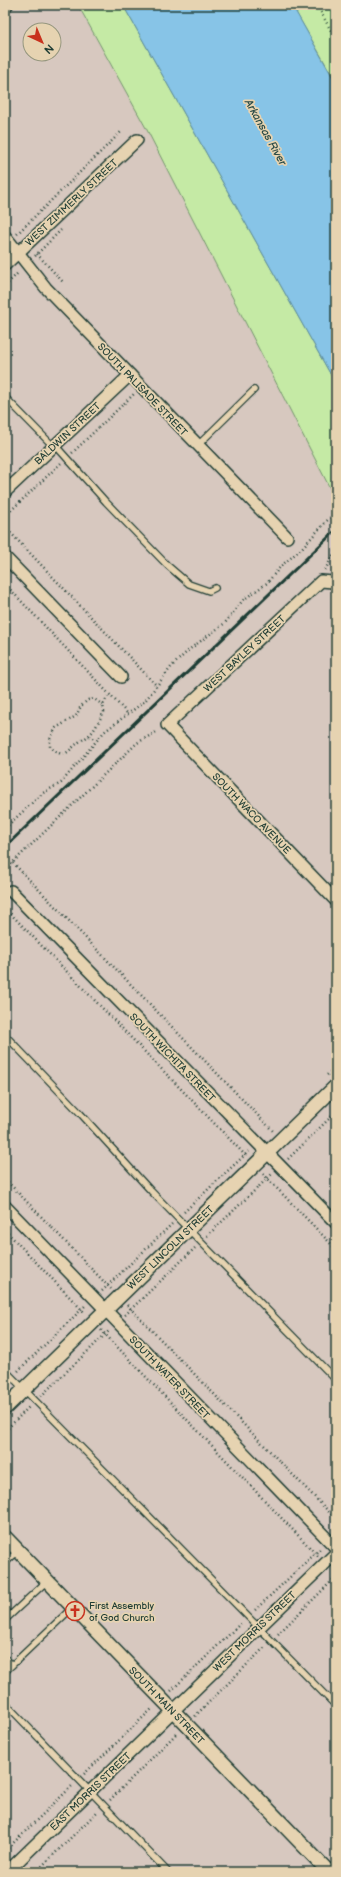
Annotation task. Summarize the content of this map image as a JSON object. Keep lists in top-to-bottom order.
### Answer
{
  "streets": {
    "street": [
      "WEST ZIMMERLY STREET",
      "SOUTH PALISADE STREET",
      "BALDWIN STREET",
      "WEST BAYLEY STREET",
      "SOUTH WACO AVENUE",
      "SOUTH WICHITA STREET",
      "WEST LINCOLN STREET",
      "SOUTH WATER STREET",
      "WEST MORRIS STREET",
      "SOUTH MAIN STREET",
      "EAST MORRIS STREET"
    ]
  },
  "crossings": [
    ["WEST ZIMMERLY STREET", "SOUTH PALISADE STREET"],
    ["SOUTH PALISADE STREET", "BALDWIN STREET"],
    ["WEST BAYLEY STREET", "SOUTH WACO AVENUE"],
    ["SOUTH WICHITA STREET", "WEST LINCOLN STREET"],
    ["WEST LINCOLN STREET", "SOUTH WATER STREET"],
    ["WEST MORRIS STREET", "SOUTH MAIN STREET"],
    ["WEST MORRIS STREET", "EAST MORRIS STREET"],
    ["SOUTH MAIN STREET", "EAST MORRIS STREET"]
  ],
  "water": ["Arkansas River"],
  "places": {
    "church": ["First Assembly of God Church"]
  },
  "north": "bottom right"
}
